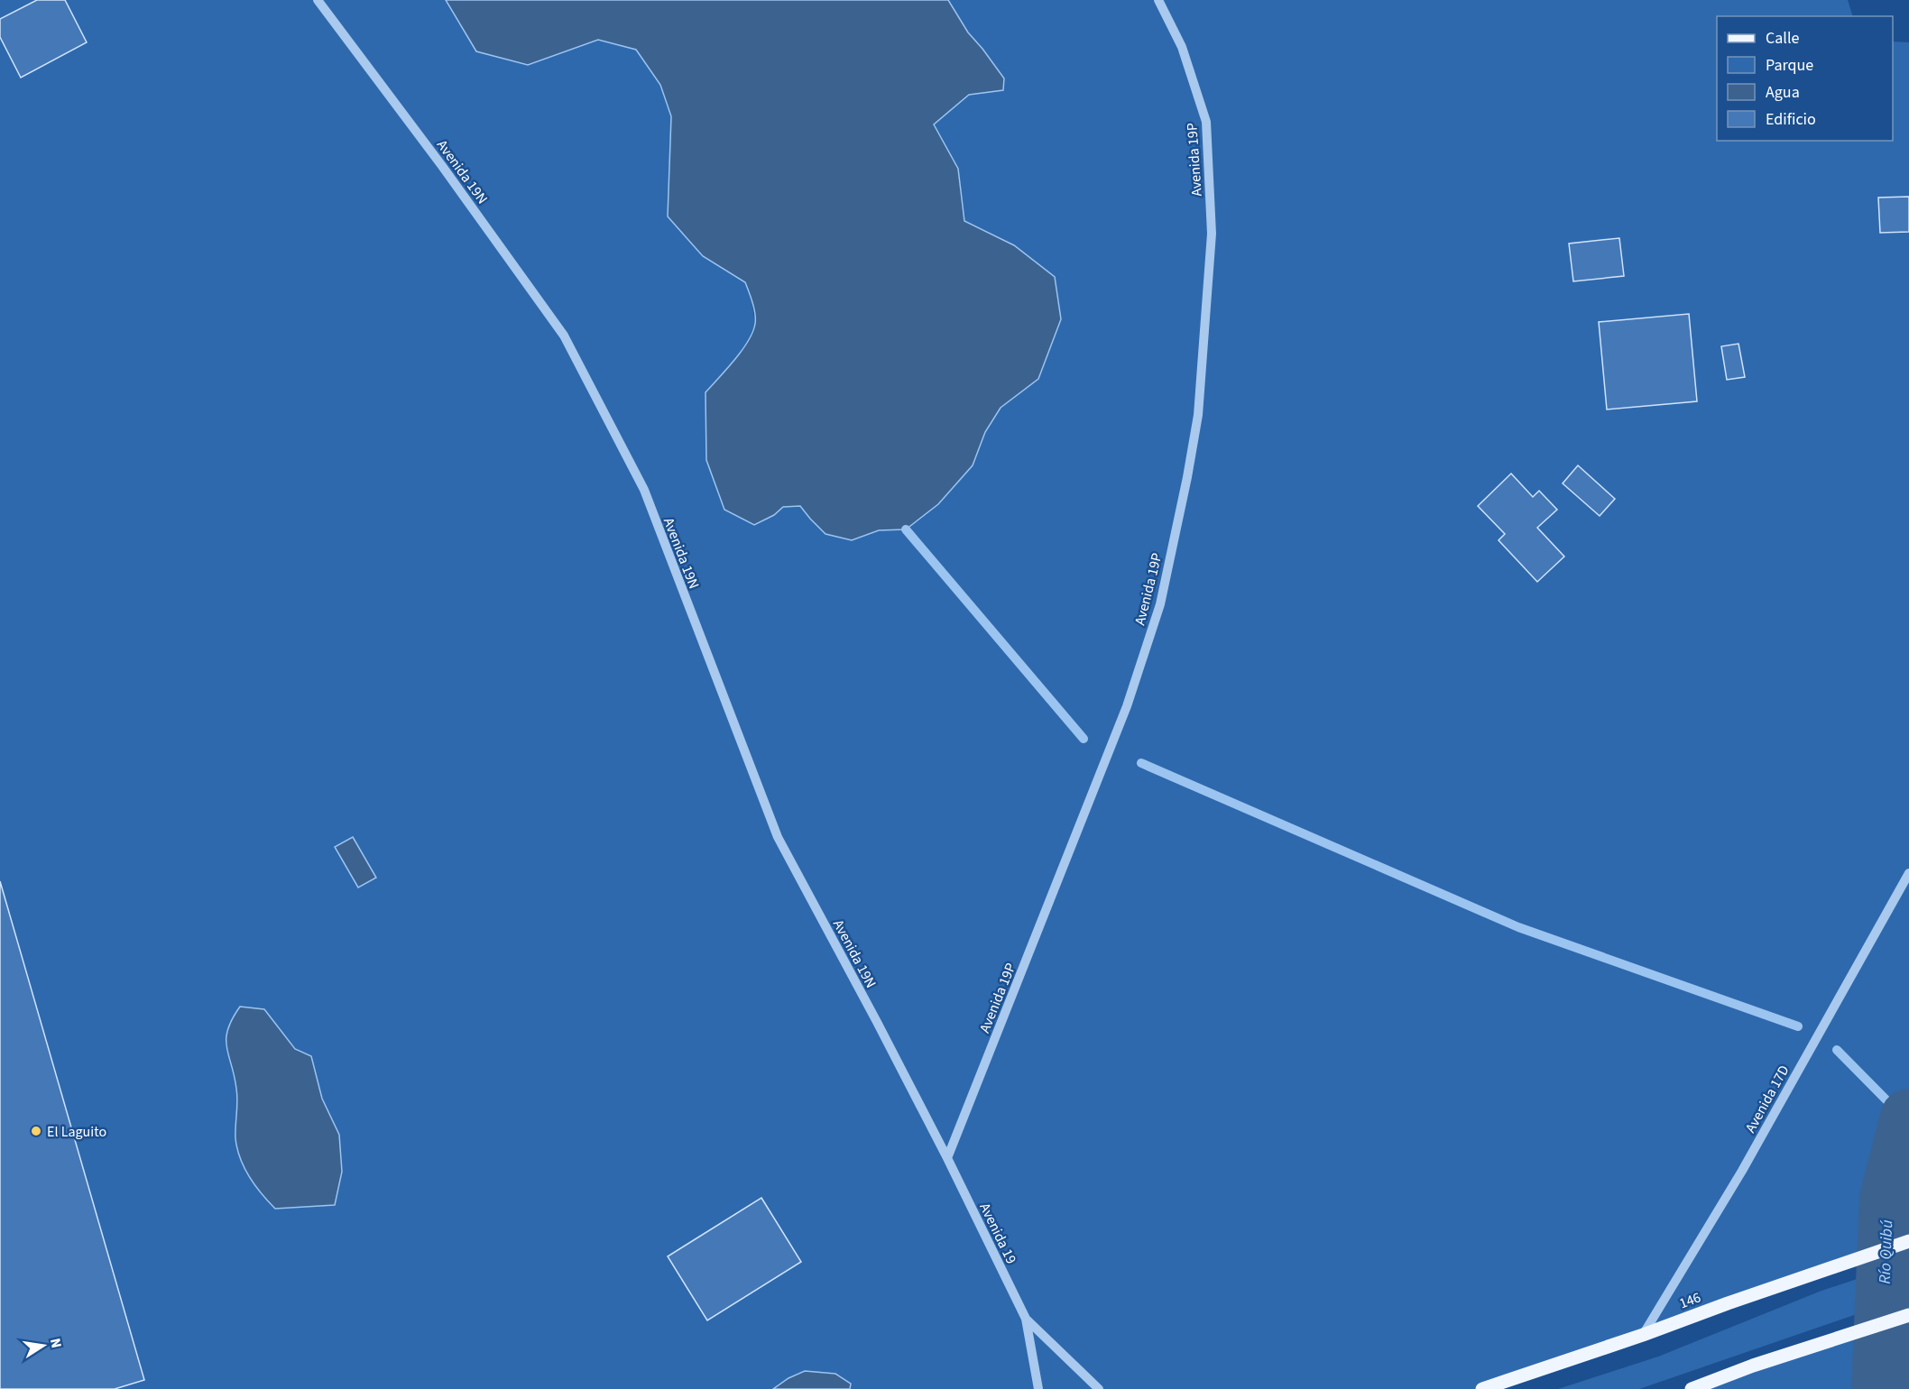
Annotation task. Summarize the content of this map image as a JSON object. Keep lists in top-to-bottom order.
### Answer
{
  "streets": {
    "main road": ["146"],
    "street": [
      "Avenida 19P",
      "Avenida 19N",
      "Avenida 17D",
      "Avenida 19"
    ]
  },
  "crossings": [
    ["Avenida 19P", "Avenida 19N"],
    ["Avenida 19P", "Avenida 19"],
    ["Avenida 19N", "Avenida 19"],
    ["Avenida 17D", "146"]
  ],
  "water": ["Río Quibú"],
  "places": ["El Laguito"],
  "legend": [
    "Calle",
    "Parque",
    "Agua",
    "Edificio"
  ],
  "north": "right"
}
